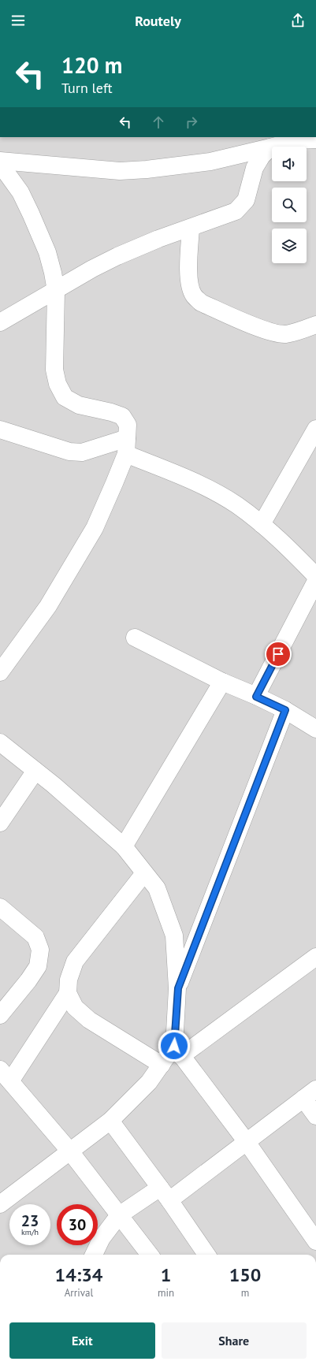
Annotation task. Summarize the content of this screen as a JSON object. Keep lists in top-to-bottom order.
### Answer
{
  "page": {
    "header": "Routely",
    "turn": ["120 m", "Turn left"],
    "speed": "23 km/h",
    "limit": "30",
    "eta": [
      "14:34",
      "Arrival",
      "1",
      "min",
      "150",
      "m"
    ],
    "buttons": ["Exit", "Share"]
  }
}
